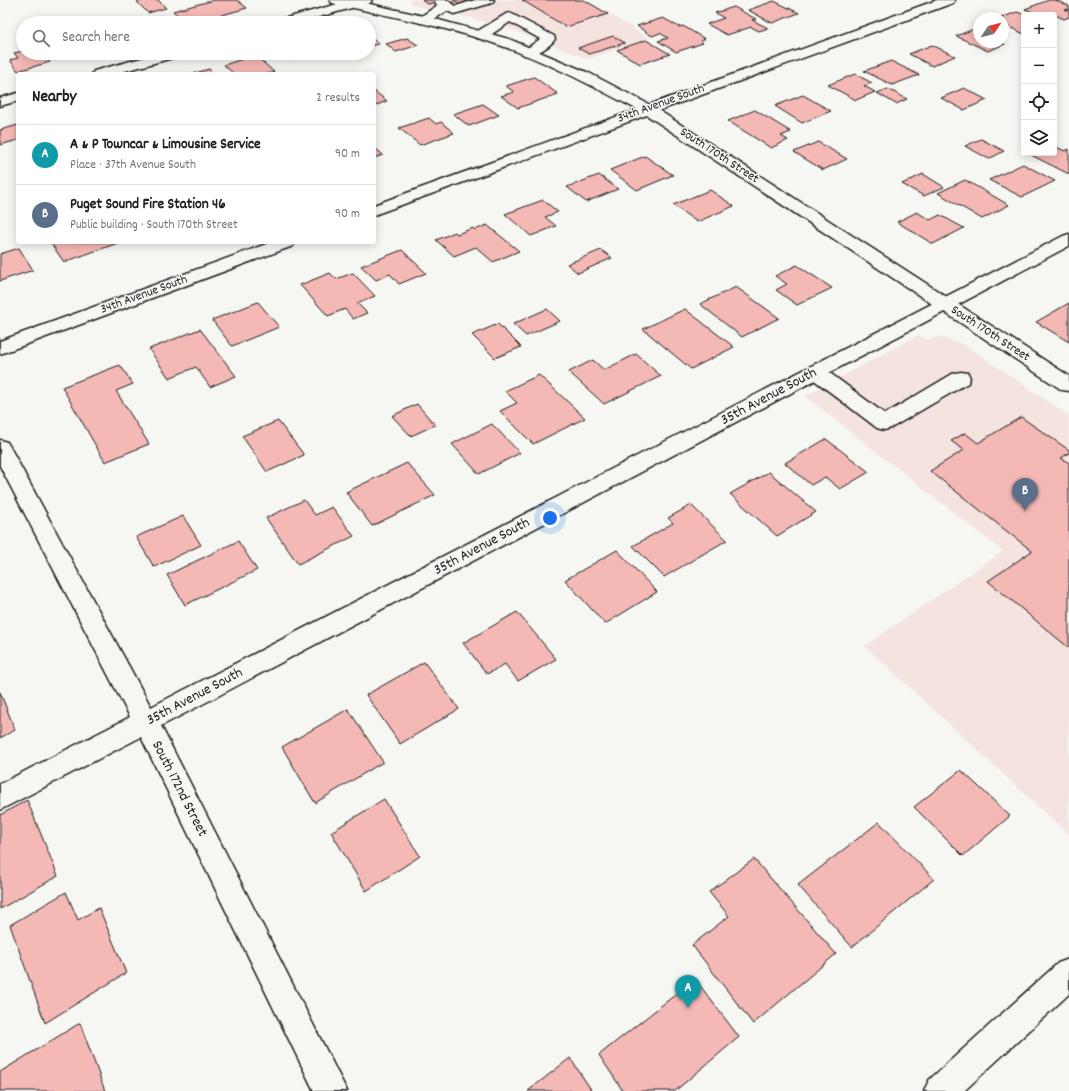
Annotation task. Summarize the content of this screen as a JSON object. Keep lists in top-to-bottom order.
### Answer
{
  "streets": {
    "street": [
      "34th Avenue South",
      "South 170th Street",
      "35th Avenue South",
      "South 172nd Street"
    ]
  },
  "crossings": [
    ["34th Avenue South", "South 170th Street"],
    ["South 170th Street", "35th Avenue South"],
    ["35th Avenue South", "South 172nd Street"]
  ],
  "north": "top right",
  "page": {
    "map_buttons": ["+", "−"],
    "search": "Search here",
    "heading": ["Nearby", "2 results"],
    "list": [
      {
        "mark": "A",
        "name": "A & P Towncar & Limousine Service",
        "note": "Place · 37th Avenue South",
        "value": "90 m"
      },
      {
        "mark": "B",
        "name": "Puget Sound Fire Station 46",
        "note": "Public building · South 170th Street",
        "value": "90 m"
      }
    ],
    "pins": ["B", "A"]
  }
}
